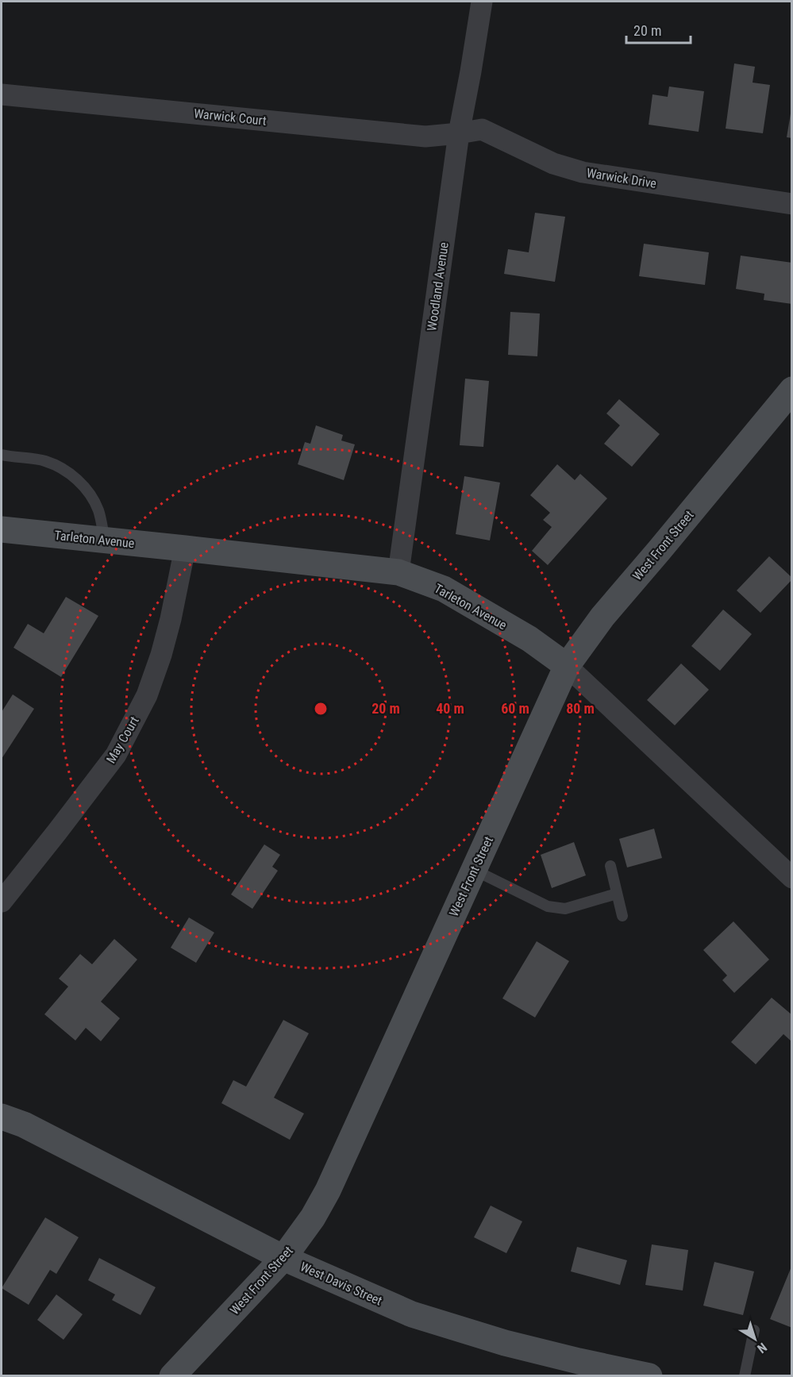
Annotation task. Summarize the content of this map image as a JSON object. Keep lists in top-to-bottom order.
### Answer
{
  "streets": {
    "street": [
      "Warwick Court",
      "Warwick Drive",
      "Woodland Avenue",
      "Tarleton Avenue",
      "West Front Street",
      "May Court",
      "West Davis Street"
    ]
  },
  "crossings": [
    ["Warwick Court", "Warwick Drive"],
    ["Warwick Court", "Woodland Avenue"],
    ["Warwick Drive", "Woodland Avenue"],
    ["Woodland Avenue", "Tarleton Avenue"],
    ["Tarleton Avenue", "West Front Street"],
    ["Tarleton Avenue", "May Court"],
    ["West Front Street", "West Davis Street"]
  ],
  "scale_bar": "20 m",
  "north": "bottom right",
  "rings": [
    "20 m",
    "40 m",
    "60 m",
    "80 m"
  ]
}
